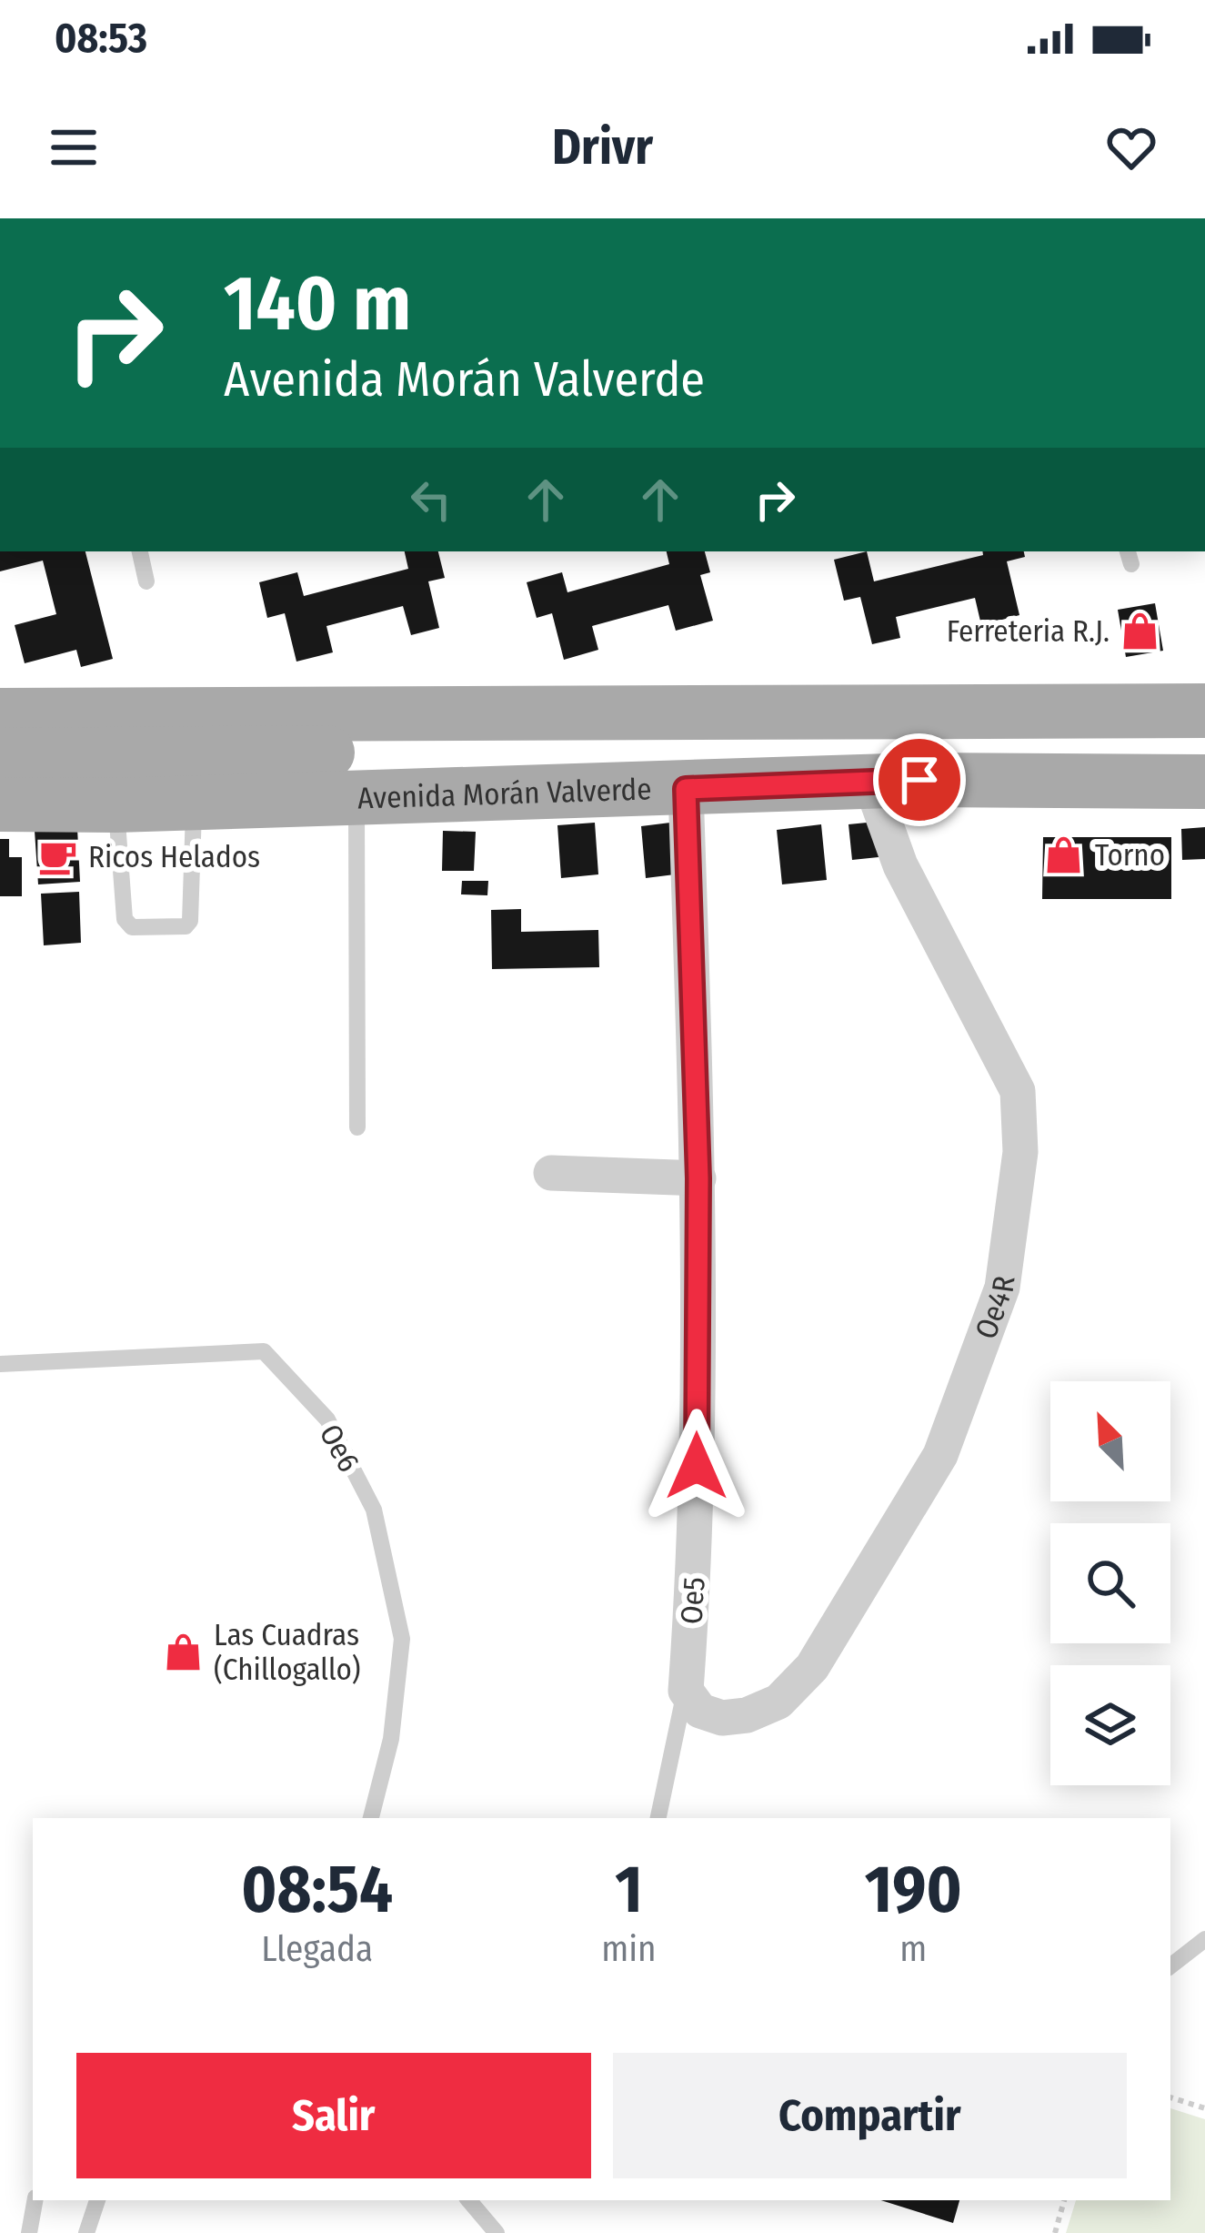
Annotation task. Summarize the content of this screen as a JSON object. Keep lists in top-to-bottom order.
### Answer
{
  "streets": {
    "main road": ["Avenida Morán Valverde"],
    "street": ["Oe4R", "Oe5"],
    "lane": ["Oe6"]
  },
  "crossings": [
    ["Avenida Morán Valverde", "Oe4R"],
    ["Avenida Morán Valverde", "Oe5"],
    ["Oe4R", "Oe5"]
  ],
  "places": {
    "shop": ["Ferreteria R.J.", "Torno", "Las Cuadras (Chillogallo)"],
    "cafe": ["Ricos Helados"]
  },
  "north": "top left",
  "page": {
    "status": "08:53",
    "header": "Drivr",
    "turn": ["140 m", "Avenida Morán Valverde"],
    "eta": [
      "08:54",
      "Llegada",
      "1",
      "min",
      "190",
      "m"
    ],
    "buttons": ["Salir", "Compartir"]
  }
}
